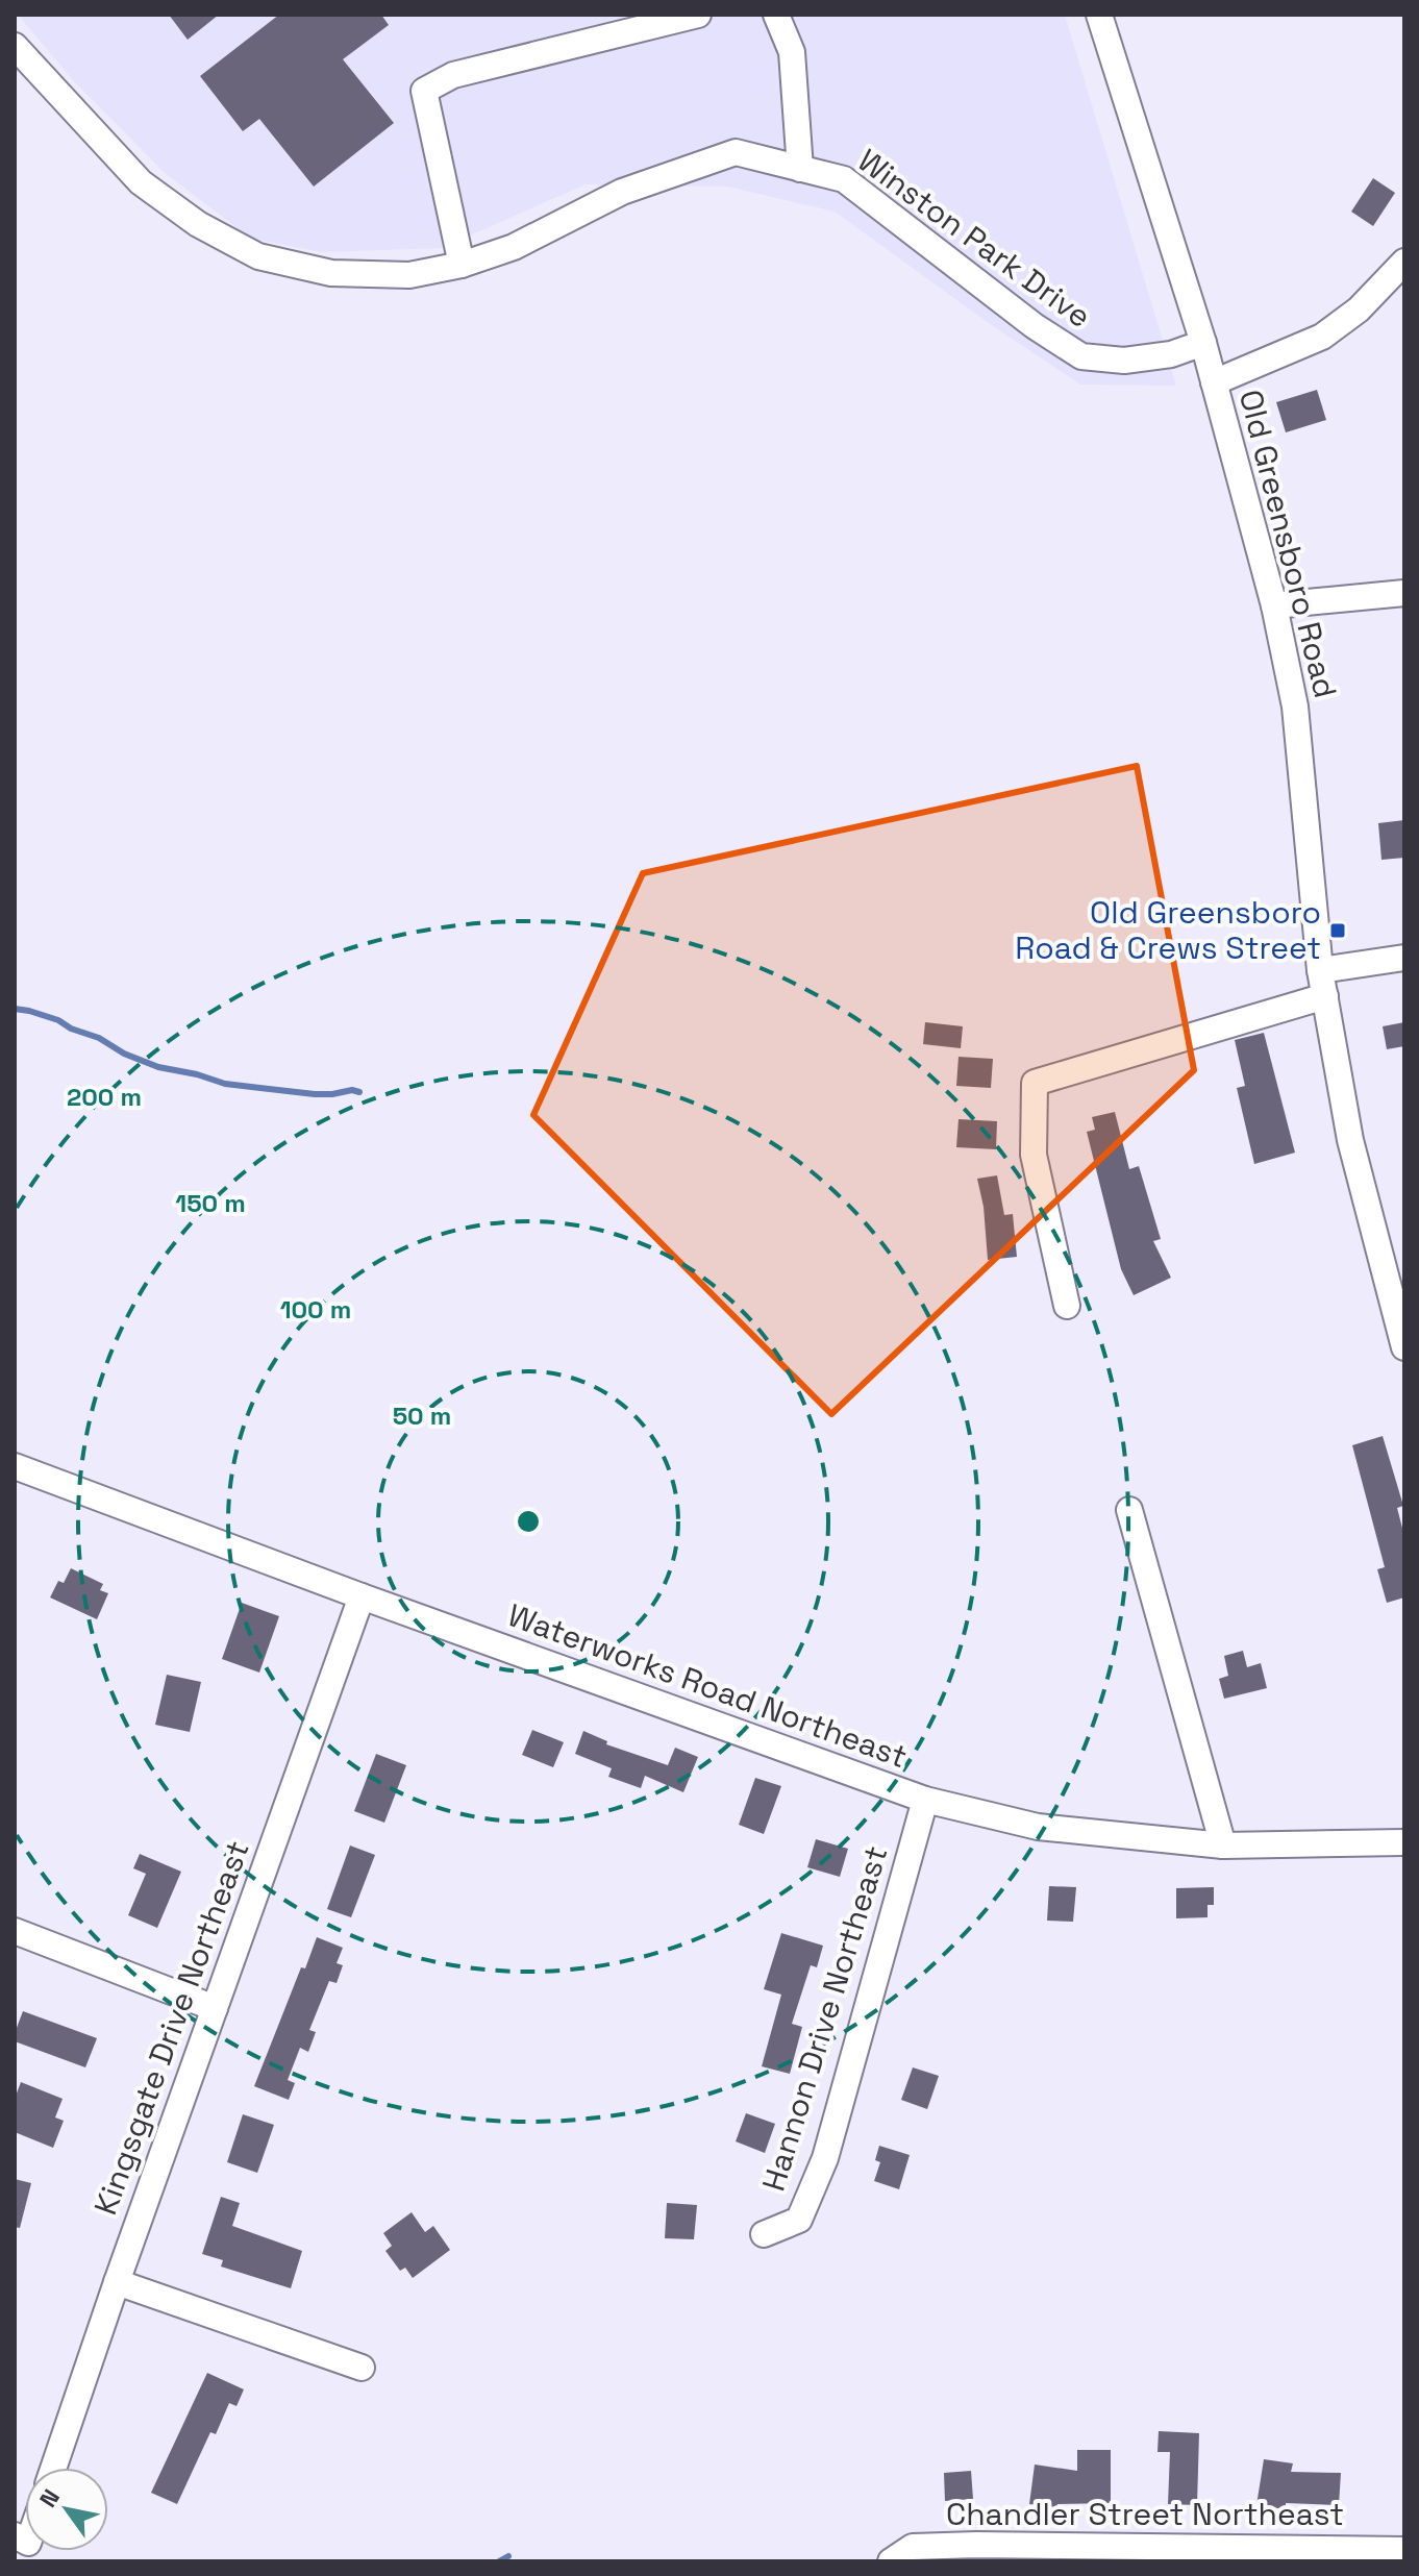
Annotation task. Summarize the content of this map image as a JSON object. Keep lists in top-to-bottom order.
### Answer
{
  "streets": {
    "street": [
      "Winston Park Drive",
      "Old Greensboro Road",
      "Waterworks Road Northeast",
      "Hannon Drive Northeast",
      "Kingsgate Drive Northeast",
      "Chandler Street Northeast"
    ]
  },
  "crossings": [
    ["Winston Park Drive", "Old Greensboro Road"],
    ["Waterworks Road Northeast", "Hannon Drive Northeast"],
    ["Waterworks Road Northeast", "Kingsgate Drive Northeast"]
  ],
  "places": {
    "transit": ["Old Greensboro Road & Crews Street"]
  },
  "north": "top left",
  "rings": [
    "200 m",
    "150 m",
    "100 m",
    "50 m"
  ]
}
